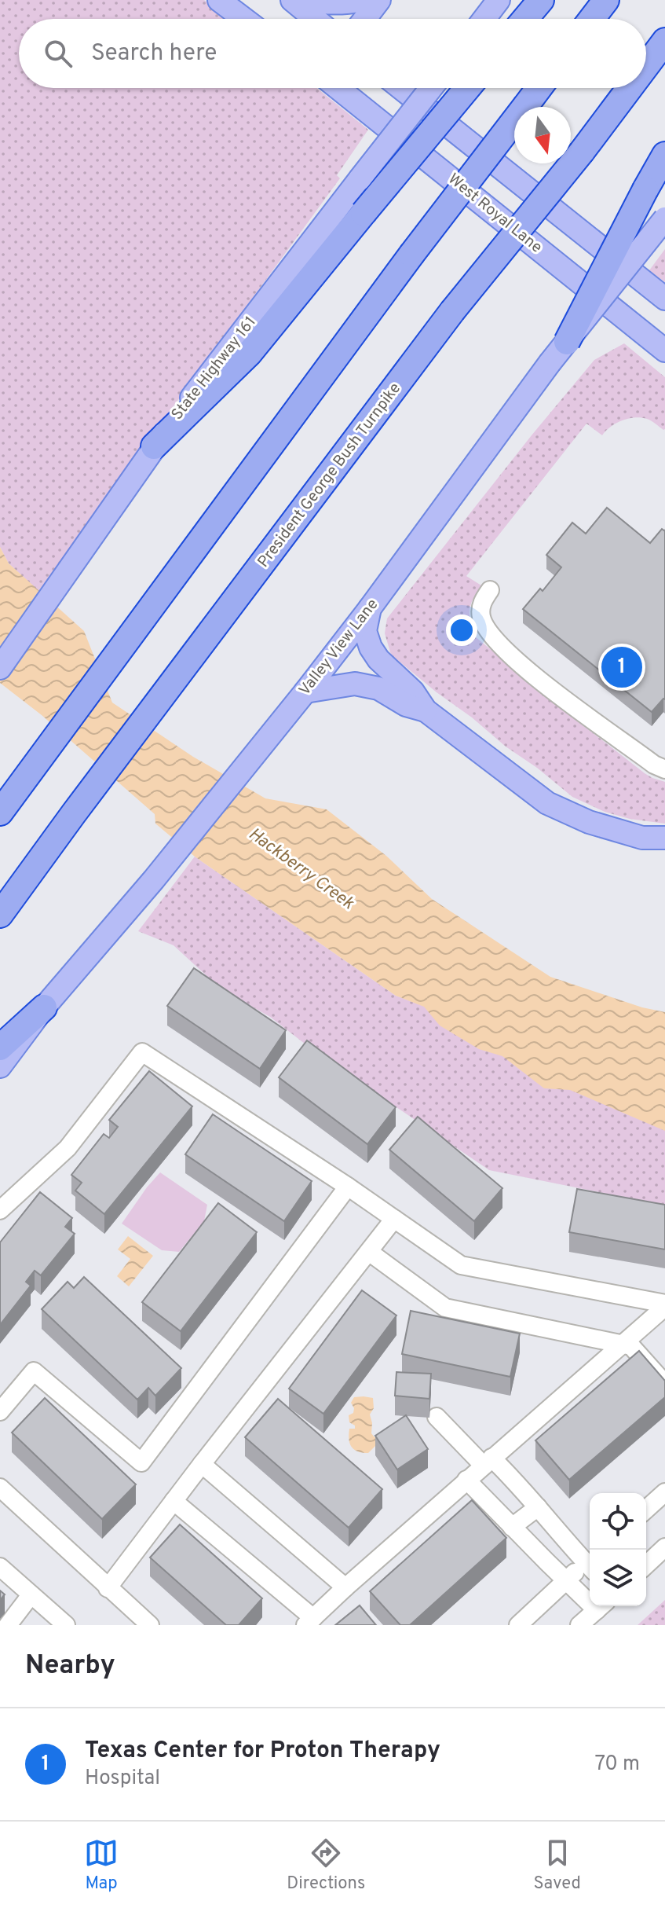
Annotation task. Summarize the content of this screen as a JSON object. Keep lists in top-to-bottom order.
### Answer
{
  "streets": {
    "highway": ["President George Bush Turnpike"],
    "main road": ["West Royal Lane", "State Highway 161", "Valley View Lane"]
  },
  "water": ["Hackberry Creek"],
  "north": "bottom",
  "page": {
    "search": "Search here",
    "pins": "1",
    "heading": "Nearby",
    "list": [
      {
        "mark": "1",
        "name": "Texas Center for Proton Therapy",
        "note": "Hospital",
        "value": "70 m"
      }
    ],
    "nav": ["Map", "Directions", "Saved"]
  }
}
